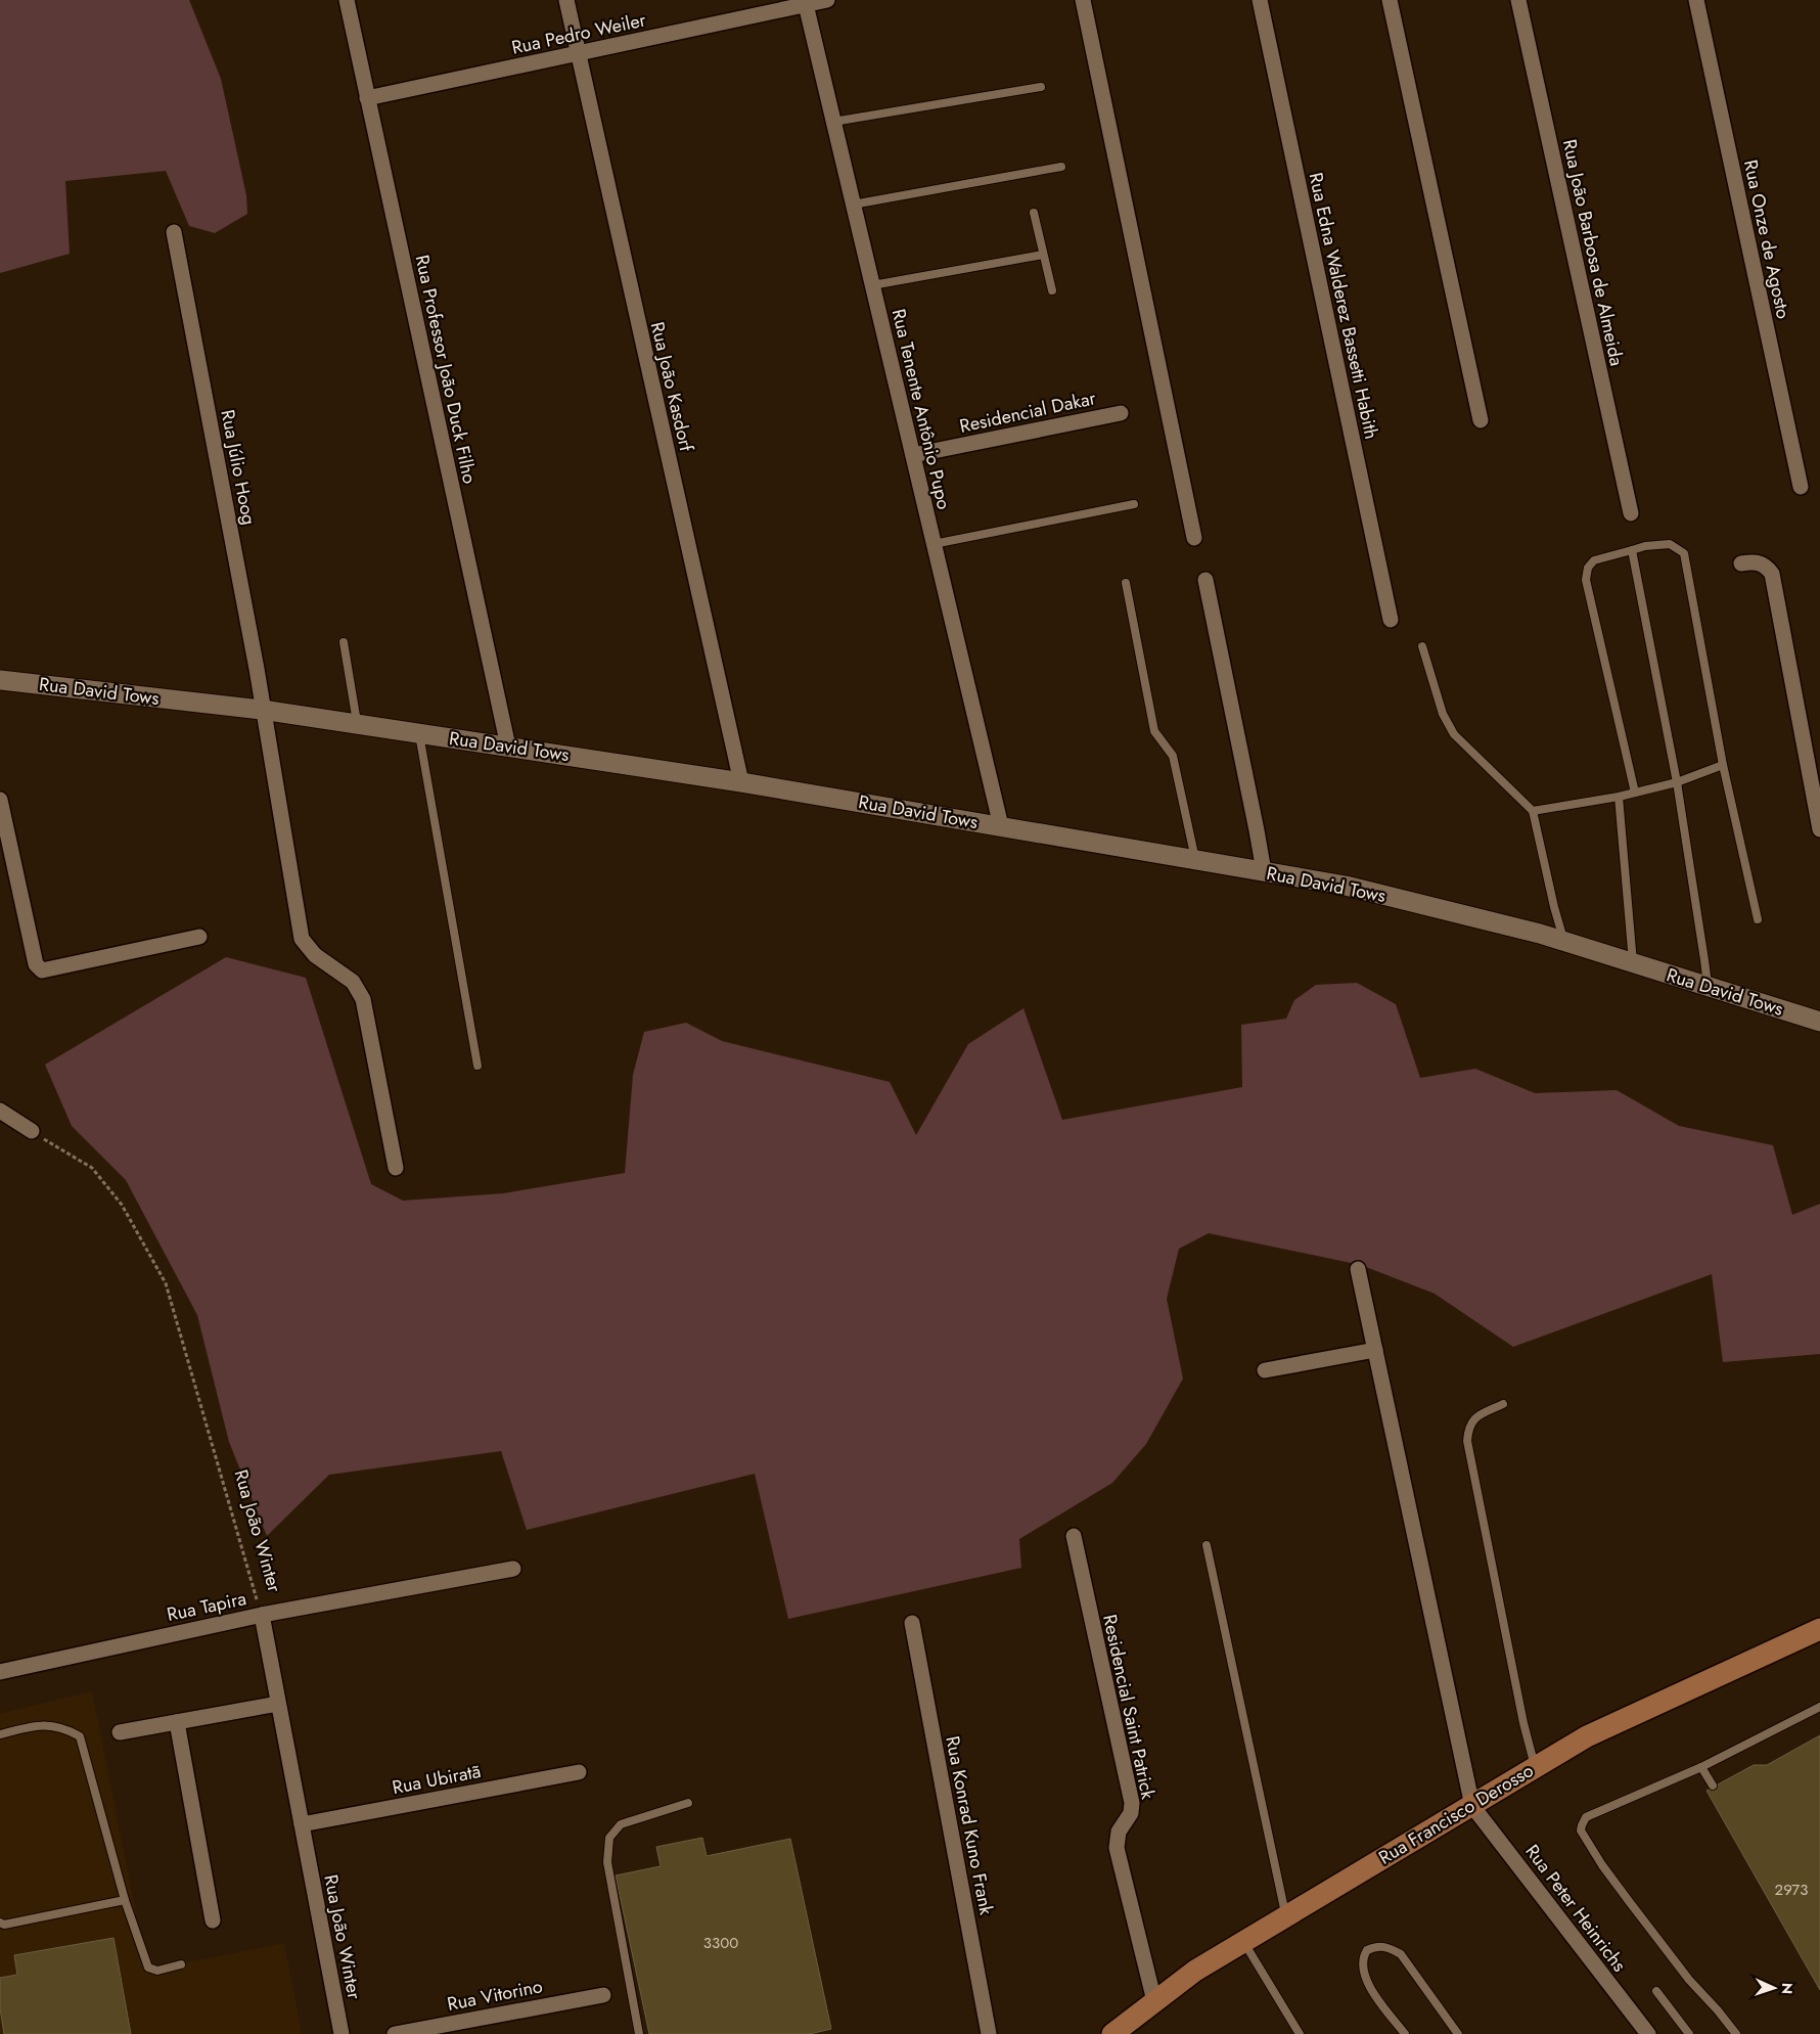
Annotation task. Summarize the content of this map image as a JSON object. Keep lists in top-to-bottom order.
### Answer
{
  "streets": {
    "main road": ["Rua Francisco Derosso"],
    "street": [
      "Rua Pedro Weiler",
      "Rua Onze de Agosto",
      "Rua João Barbosa de Almeida",
      "Rua Edna Walderez Bassetti Habith",
      "Rua Professor João Duck Filho",
      "Rua João Kasdorf",
      "Rua Tenente Antônio Pupo",
      "Residencial Dakar",
      "Rua Júlio Hoog",
      "Rua David Tows",
      "Rua João Winter",
      "Rua Tapira",
      "Residencial Saint Patrick",
      "Rua Ubiratã",
      "Rua Konrad Kuno Frank",
      "Rua Peter Heinrichs",
      "Rua Vitorino"
    ]
  },
  "crossings": [
    ["Rua Pedro Weiler", "Rua Professor João Duck Filho"],
    ["Rua Pedro Weiler", "Rua João Kasdorf"],
    ["Rua Pedro Weiler", "Rua Tenente Antônio Pupo"],
    ["Rua Professor João Duck Filho", "Rua David Tows"],
    ["Rua João Kasdorf", "Rua David Tows"],
    ["Rua Tenente Antônio Pupo", "Residencial Dakar"],
    ["Rua Tenente Antônio Pupo", "Rua David Tows"],
    ["Rua Júlio Hoog", "Rua David Tows"],
    ["Rua João Winter", "Rua Tapira"],
    ["Rua João Winter", "Rua Ubiratã"],
    ["Residencial Saint Patrick", "Rua Francisco Derosso"],
    ["Rua Francisco Derosso", "Rua Peter Heinrichs"]
  ],
  "house_numbers": ["2973", "3300"],
  "north": "right"
}
